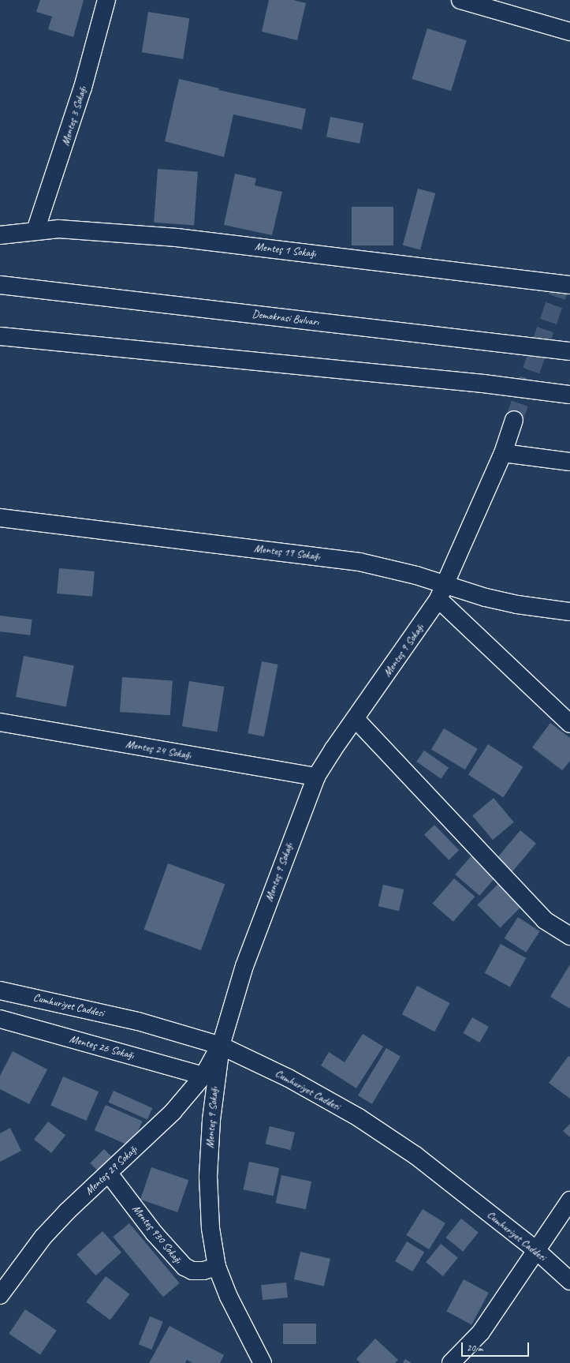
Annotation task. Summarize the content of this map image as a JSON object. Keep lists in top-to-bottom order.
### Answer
{
  "streets": {
    "main road": [
      "Menteş 3 Sokağı",
      "Menteş 1 Sokağı",
      "Demokrasi Bulvarı",
      "Menteş 19 Sokağı",
      "Menteş 9 Sokağı",
      "Menteş 24 Sokağı",
      "Cumhuriyet Caddesi",
      "Menteş 26 Sokağı",
      "Menteş 29 Sokağı",
      "Menteş 930 Sokağı"
    ]
  },
  "crossings": [
    ["Menteş 3 Sokağı", "Menteş 1 Sokağı"],
    ["Menteş 19 Sokağı", "Menteş 9 Sokağı"],
    ["Menteş 9 Sokağı", "Menteş 24 Sokağı"],
    ["Menteş 9 Sokağı", "Cumhuriyet Caddesi"],
    ["Menteş 9 Sokağı", "Menteş 29 Sokağı"],
    ["Menteş 9 Sokağı", "Menteş 930 Sokağı"],
    ["Cumhuriyet Caddesi", "Menteş 29 Sokağı"],
    ["Menteş 26 Sokağı", "Menteş 29 Sokağı"],
    ["Menteş 29 Sokağı", "Menteş 930 Sokağı"]
  ],
  "scale_bar": "20 m"
}
